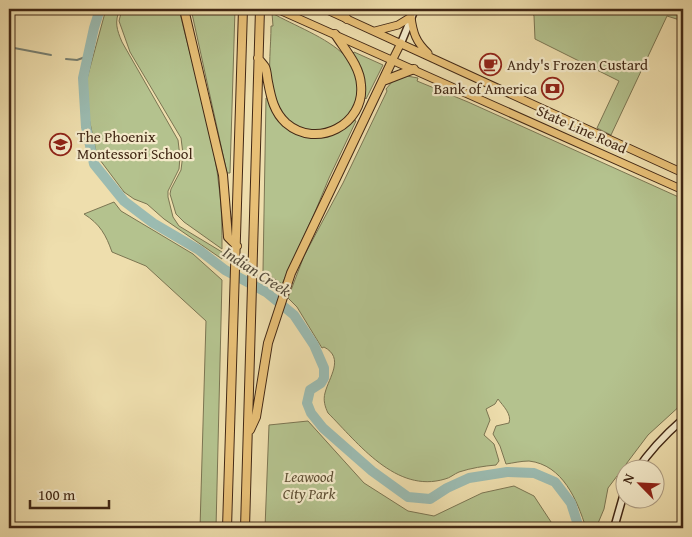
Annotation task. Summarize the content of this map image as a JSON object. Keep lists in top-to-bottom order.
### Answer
{
  "streets": {
    "main road": ["State Line Road"]
  },
  "water": ["Indian Creek"],
  "parks": ["Leawood City Park"],
  "places": {
    "cafe": ["Andy's Frozen Custard"],
    "bank": ["Bank of America"],
    "school or university": ["The Phoenix Montessori School"]
  },
  "scale_bar": "100 m",
  "north": "top left"
}
